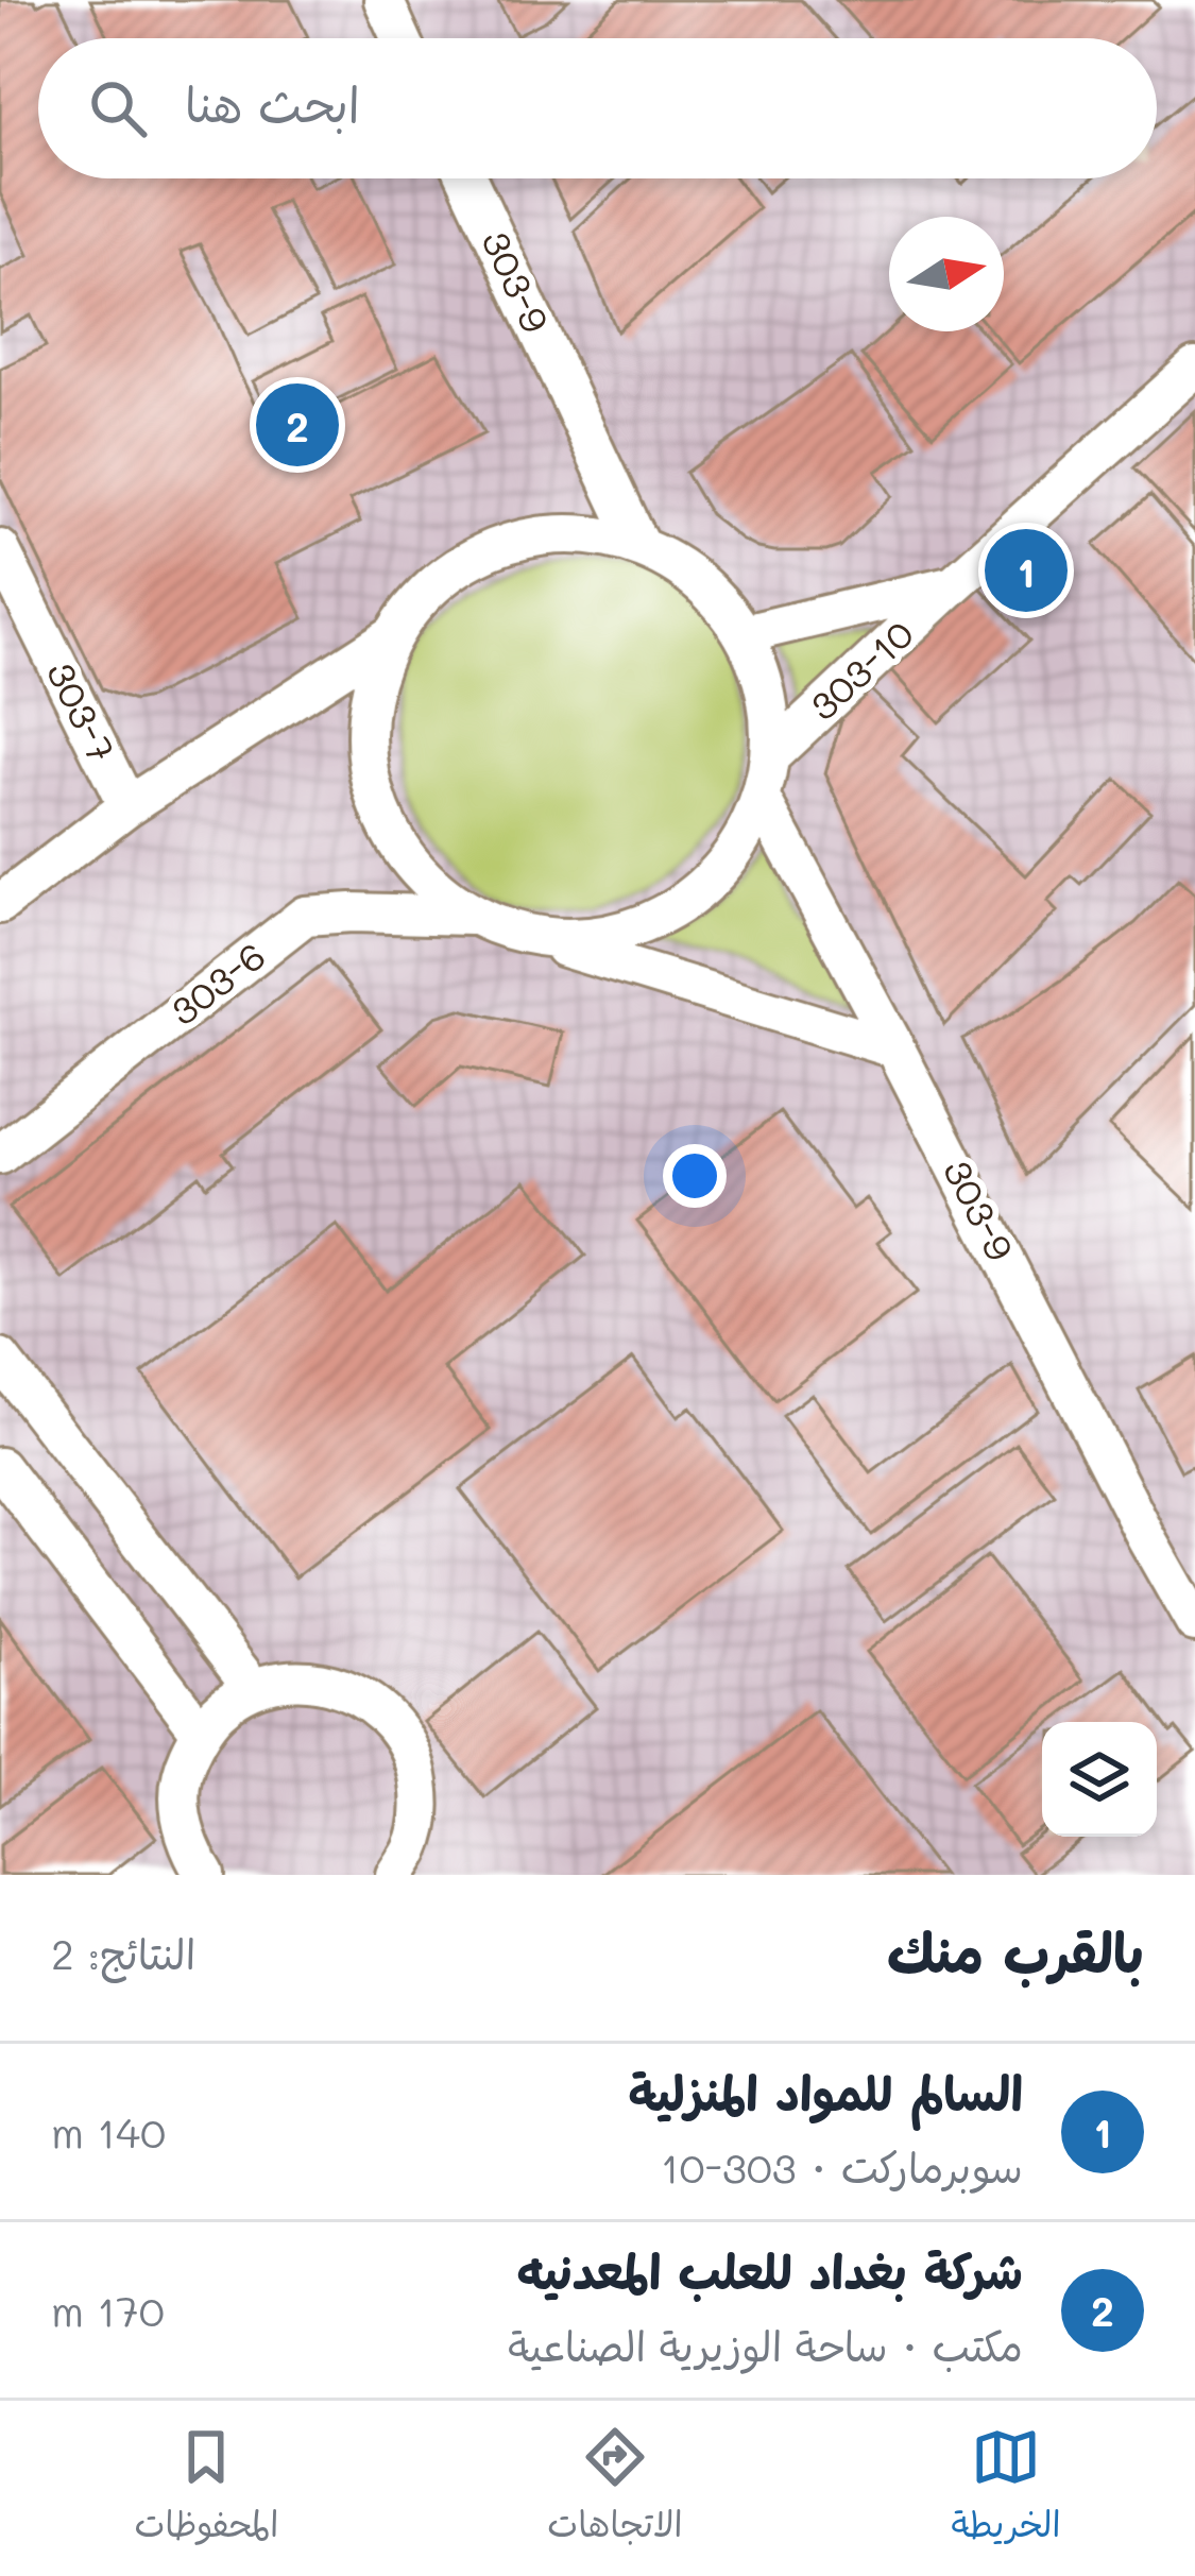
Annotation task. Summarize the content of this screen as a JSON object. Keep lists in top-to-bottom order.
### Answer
{
  "streets": {
    "street": [
      "303-9",
      "303-10",
      "303-7",
      "303-6"
    ]
  },
  "crossings": [
    ["303-9", "303-10"],
    ["303-9", "303-6"],
    ["303-10", "303-6"]
  ],
  "north": "right",
  "page": {
    "search": "ابحث هنا",
    "pins": ["2", "1"],
    "heading": ["بالقرب منك", "النتائج: 2"],
    "list": [
      {
        "mark": "1",
        "name": "السالم للمواد المنزلية",
        "note": "سوبرماركت · 303-10",
        "value": "140 m"
      },
      {
        "mark": "2",
        "name": "شركة بغداد للعلب المعدنيه",
        "note": "مكتب · ساحة الوزيرية الصناعية",
        "value": "170 m"
      }
    ],
    "nav": ["الخريطة", "الاتجاهات", "المحفوظات"]
  }
}
